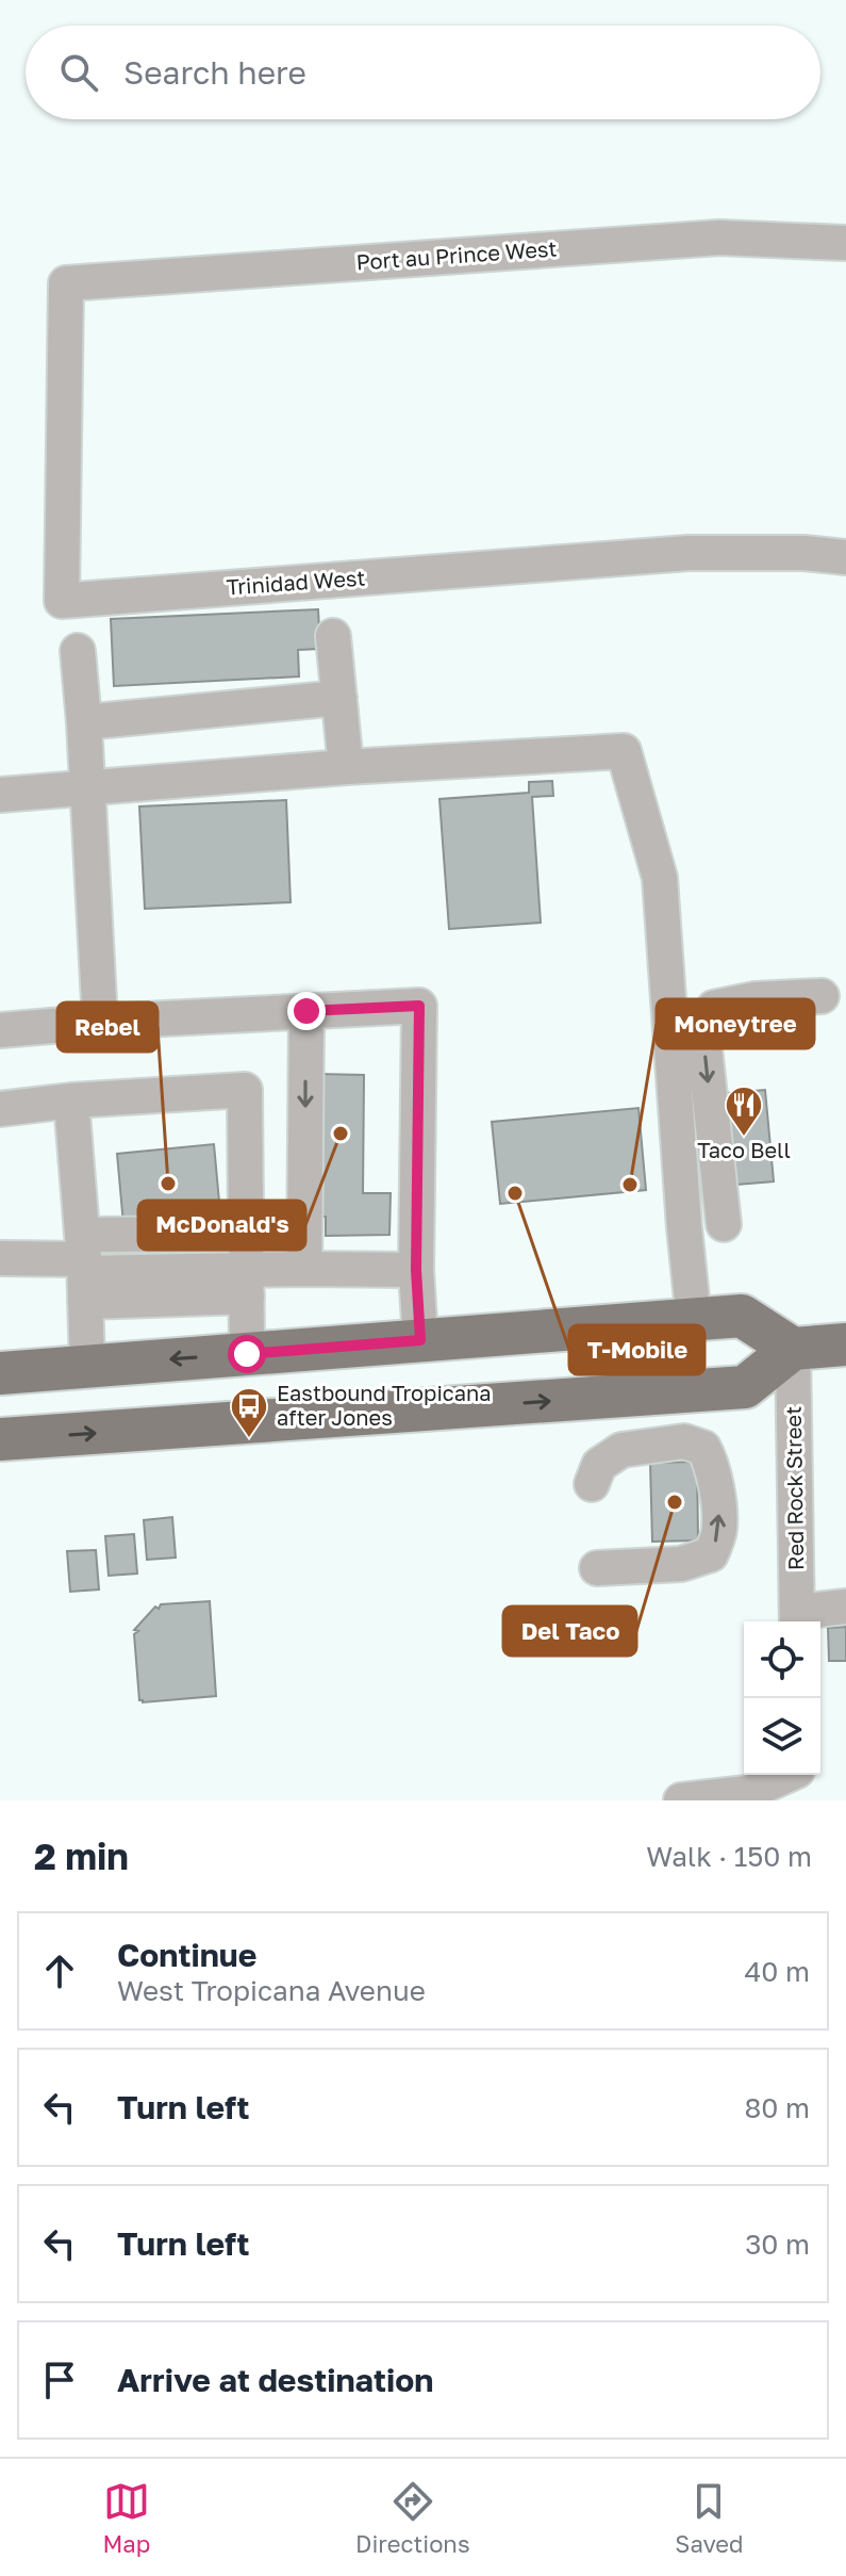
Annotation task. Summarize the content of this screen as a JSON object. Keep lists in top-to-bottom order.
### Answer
{
  "streets": {
    "street": ["Port au Prince West", "Trinidad West", "Red Rock Street"]
  },
  "crossings": [
    ["Port au Prince West", "Trinidad West"]
  ],
  "places": {
    "other": [
      "McDonald's",
      "Rebel",
      "Moneytree",
      "T-Mobile",
      "Del Taco"
    ],
    "restaurant": ["Taco Bell"],
    "bus stop": ["Eastbound Tropicana after Jones"]
  },
  "page": {
    "search": "Search here",
    "heading": ["2 min", "Walk · 150 m"],
    "list": [
      ["Continue", "West Tropicana Avenue", "40 m"],
      ["Turn left", "80 m"],
      ["Turn left", "30 m"],
      "Arrive at destination"
    ],
    "nav": ["Map", "Directions", "Saved"]
  }
}
